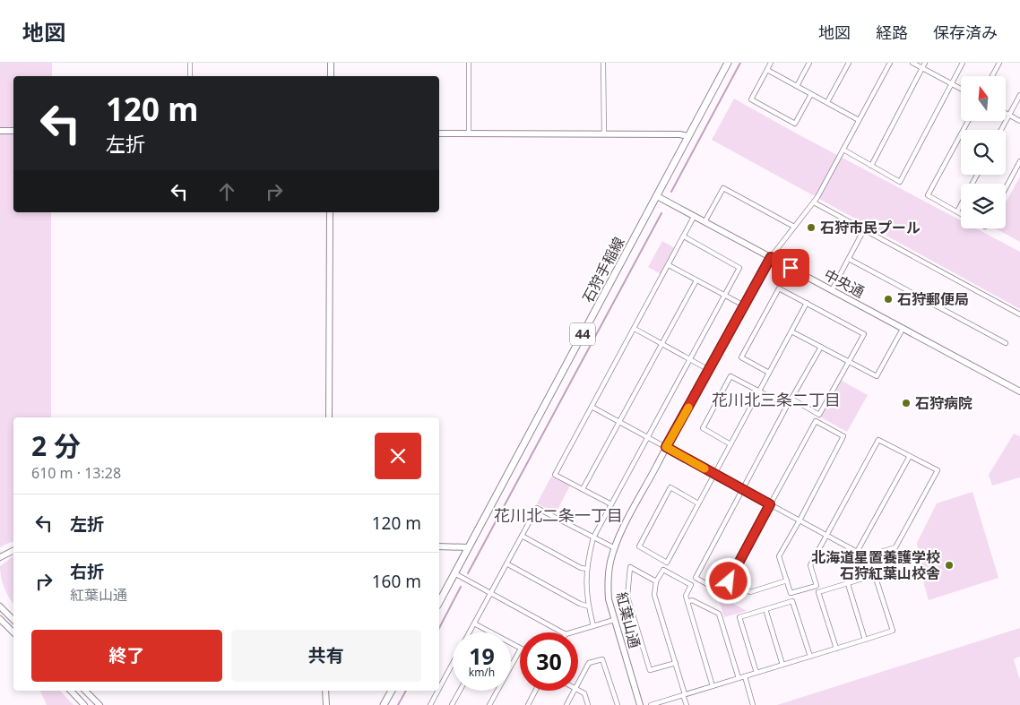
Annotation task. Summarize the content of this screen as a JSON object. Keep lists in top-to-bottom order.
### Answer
{
  "streets": {
    "main road": ["石狩手稲線", "44"],
    "street": ["中央通", "紅葉山通"]
  },
  "crossings": [
    ["石狩手稲線", "中央通"],
    ["中央通", "紅葉山通"]
  ],
  "districts": ["花川北三条二丁目", "花川北二条一丁目"],
  "places": [
    "石狩市民プール",
    "石狩郵便局",
    "石狩病院",
    "北海道星置養護学校 石狩紅葉山校舎"
  ],
  "north": "top",
  "page": {
    "header": "地図",
    "nav": ["地図", "経路", "保存済み"],
    "turn": ["120 m", "左折"],
    "heading": ["2 分", "610 m · 13:28"],
    "list": [
      {
        "name": "左折",
        "value": "120 m"
      },
      {
        "name": "右折",
        "note": "紅葉山通",
        "value": "160 m"
      }
    ],
    "buttons": ["終了", "共有"],
    "speed": "19 km/h",
    "limit": "30"
  }
}
